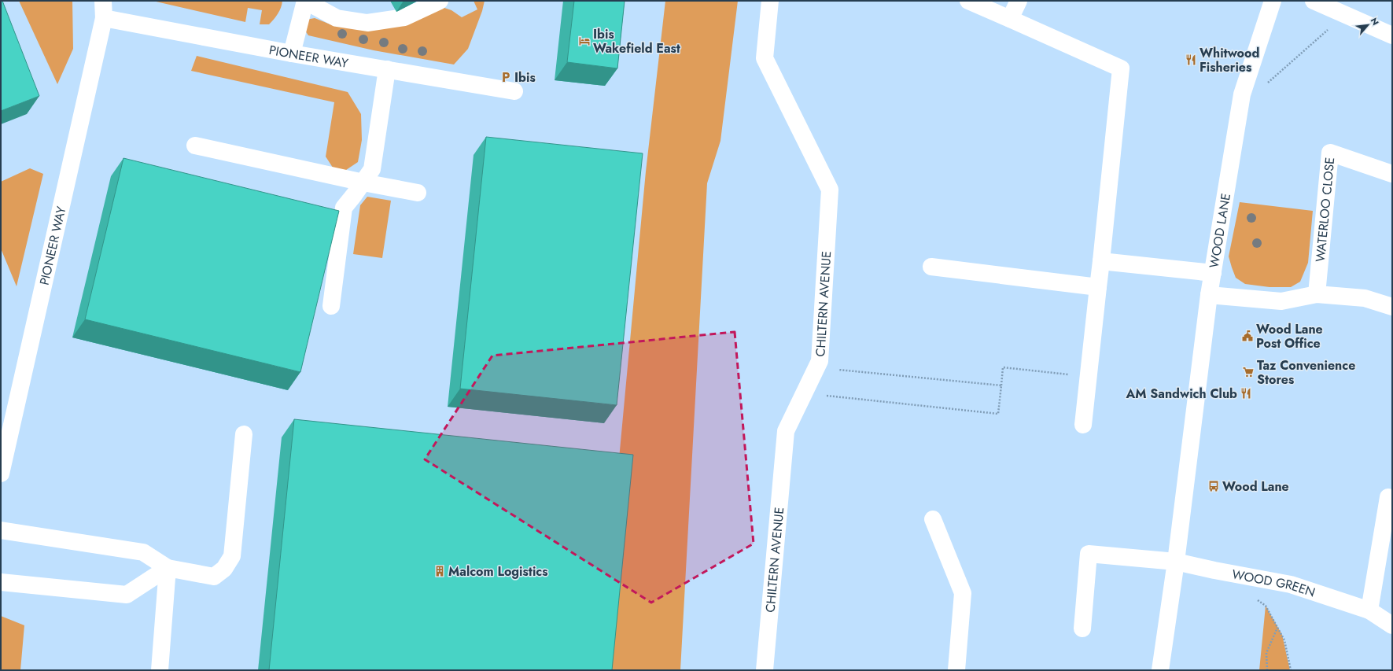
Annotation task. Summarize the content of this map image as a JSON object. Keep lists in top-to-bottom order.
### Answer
{
  "streets": {
    "street": [
      "PIONEER WAY",
      "WATERLOO CLOSE",
      "WOOD LANE",
      "CHILTERN AVENUE",
      "WOOD GREEN"
    ]
  },
  "crossings": [
    ["WOOD LANE", "WOOD GREEN"]
  ],
  "places": {
    "hotel": ["Ibis Wakefield East"],
    "restaurant": ["Whitwood Fisheries", "AM Sandwich Club"],
    "parking": ["Ibis"],
    "public building": ["Wood Lane Post Office"],
    "supermarket": ["Taz Convenience Stores"],
    "bus stop": ["Wood Lane"],
    "building": ["Malcom Logistics"]
  },
  "north": "top right"
}
